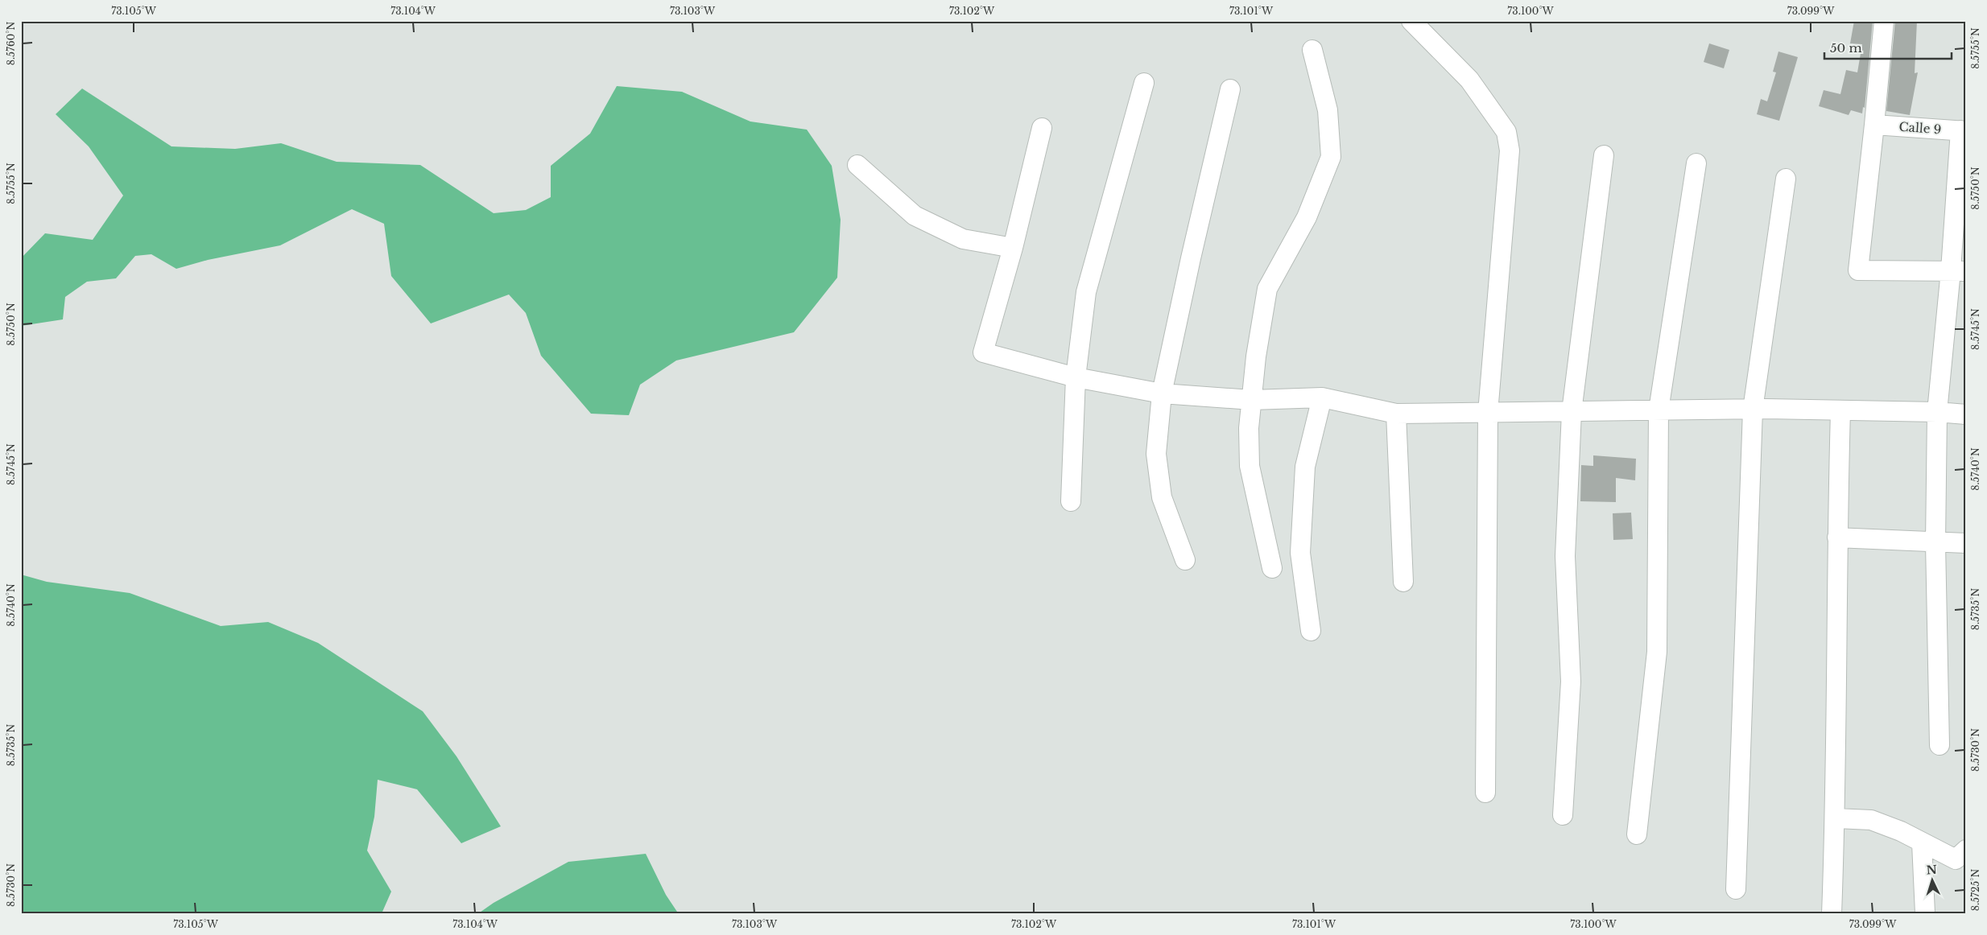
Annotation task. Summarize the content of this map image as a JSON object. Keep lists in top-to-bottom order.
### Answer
{
  "streets": {
    "street": ["Calle 9"]
  },
  "scale_bar": "50 m",
  "north": "top",
  "coordinates": [
    "73.105°W",
    "73.104°W",
    "73.103°W",
    "73.102°W",
    "73.101°W",
    "73.100°W",
    "73.099°W",
    "8.5760°N",
    "8.5755°N",
    "8.5750°N",
    "8.5745°N",
    "8.5740°N",
    "8.5735°N",
    "8.5730°N",
    "8.5725°N"
  ]
}
